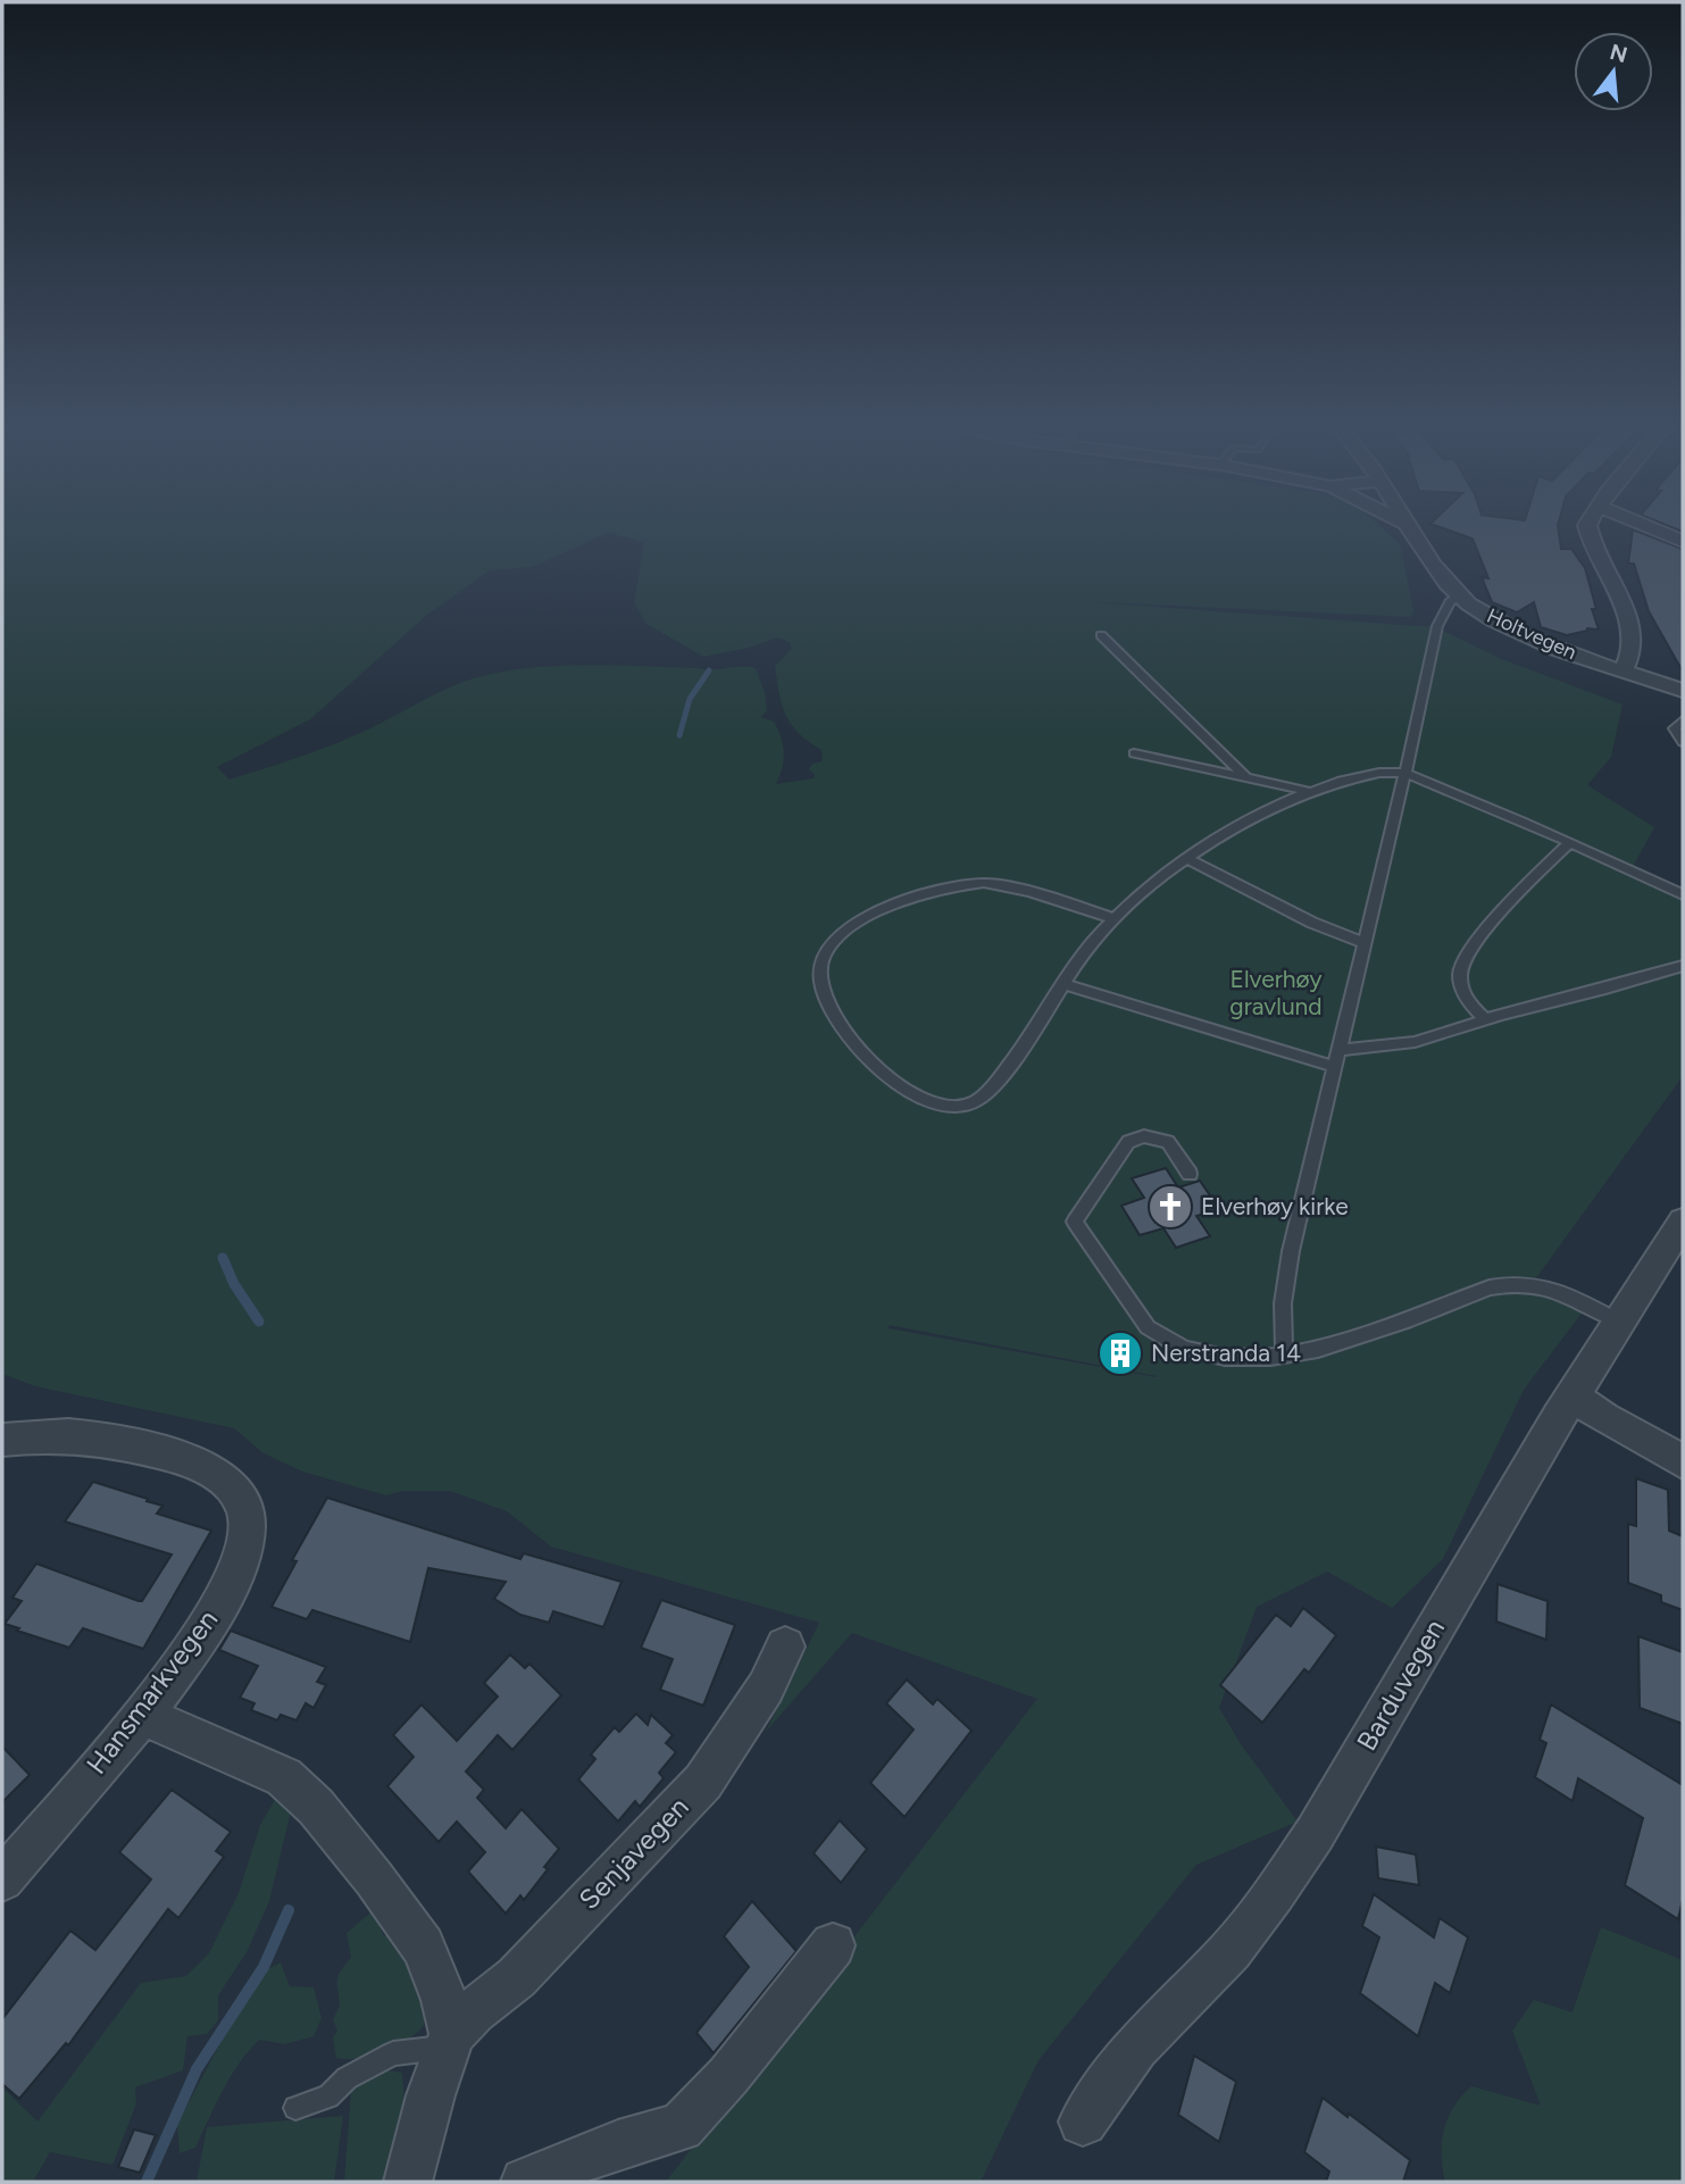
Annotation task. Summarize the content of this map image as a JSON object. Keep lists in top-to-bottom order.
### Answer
{
  "streets": {
    "street": [
      "Holtvegen",
      "Barduvegen",
      "Hansmarkvegen",
      "Senjavegen"
    ]
  },
  "parks": ["Elverhøy gravlund"],
  "places": {
    "church": ["Elverhøy kirke"],
    "building": ["Nerstranda 14"]
  },
  "north": "top"
}
